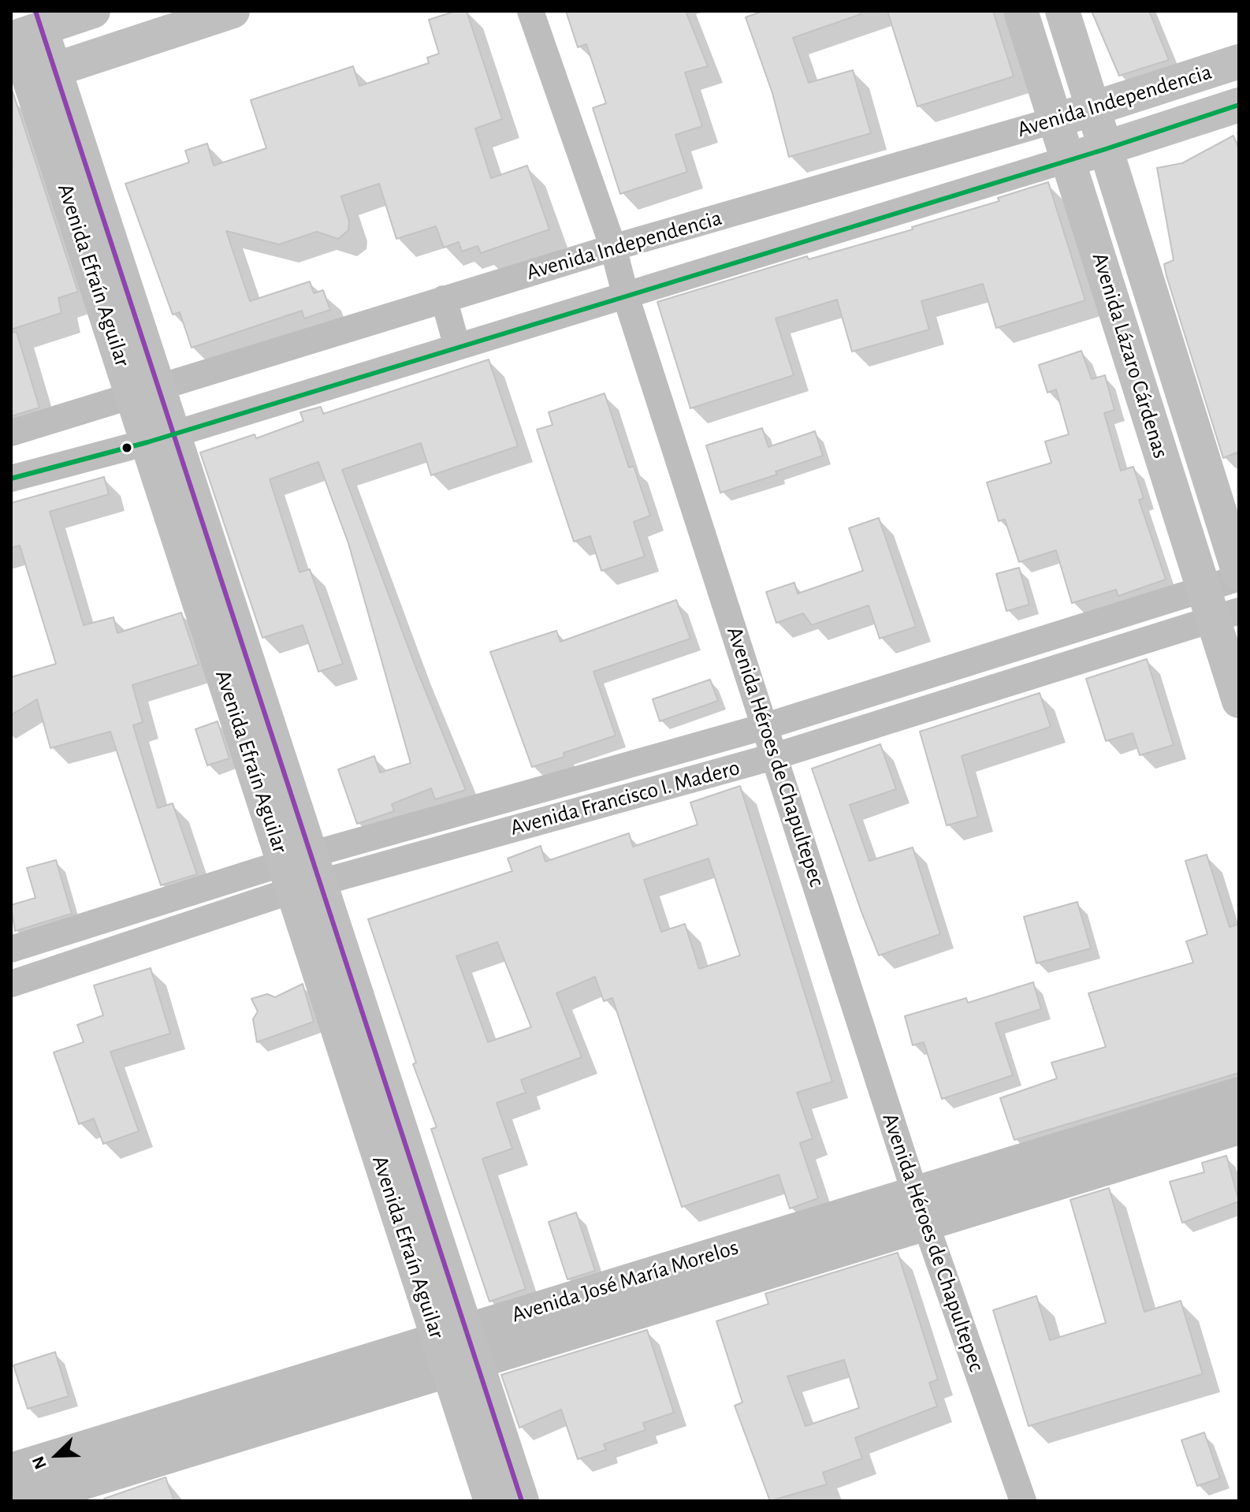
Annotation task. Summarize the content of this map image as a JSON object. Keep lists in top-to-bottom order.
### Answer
{
  "streets": {
    "main road": ["Avenida Independencia", "Avenida Efraín Aguilar", "Avenida Lázaro Cárdenas"],
    "street": ["Avenida Héroes de Chapultepec", "Avenida Francisco I. Madero", "Avenida José María Morelos"]
  },
  "crossings": [
    ["Avenida Independencia", "Avenida Efraín Aguilar"],
    ["Avenida Independencia", "Avenida Lázaro Cárdenas"],
    ["Avenida Independencia", "Avenida Héroes de Chapultepec"],
    ["Avenida Efraín Aguilar", "Avenida Francisco I. Madero"],
    ["Avenida Efraín Aguilar", "Avenida José María Morelos"],
    ["Avenida Lázaro Cárdenas", "Avenida Francisco I. Madero"],
    ["Avenida Héroes de Chapultepec", "Avenida Francisco I. Madero"],
    ["Avenida Héroes de Chapultepec", "Avenida José María Morelos"]
  ],
  "north": "bottom left"
}
